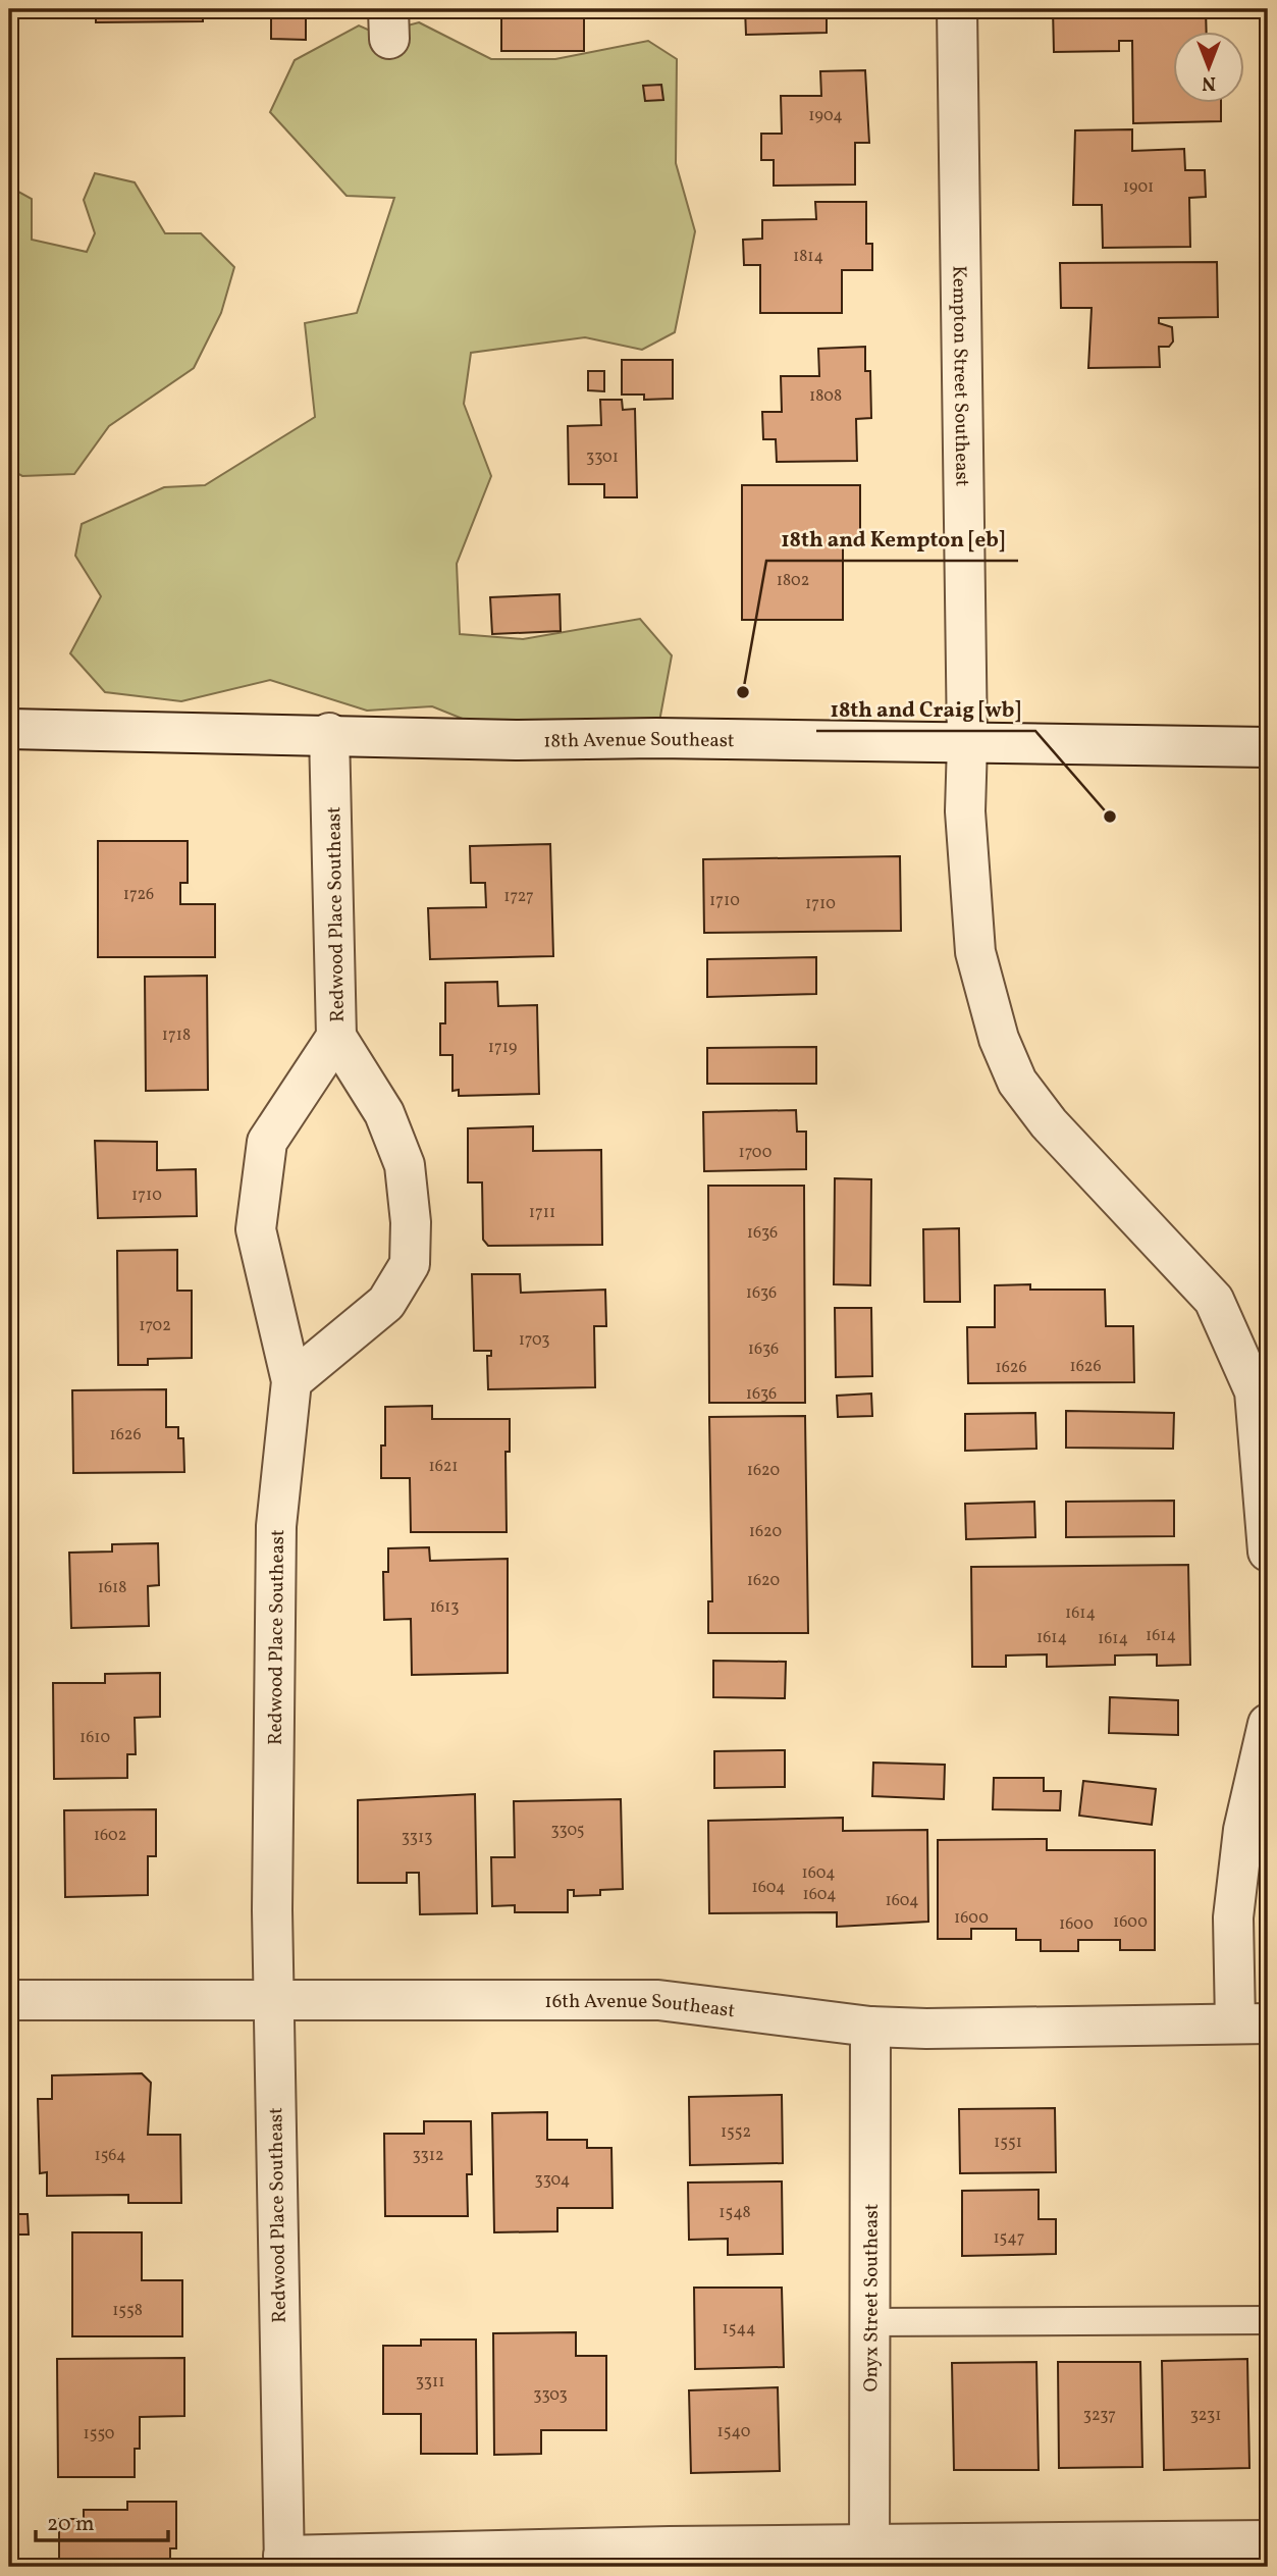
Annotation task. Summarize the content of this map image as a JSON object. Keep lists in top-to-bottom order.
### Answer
{
  "streets": {
    "street": [
      "Kempton Street Southeast",
      "18th Avenue Southeast",
      "Redwood Place Southeast",
      "16th Avenue Southeast",
      "Onyx Street Southeast"
    ]
  },
  "crossings": [
    ["Kempton Street Southeast", "18th Avenue Southeast"],
    ["18th Avenue Southeast", "Redwood Place Southeast"],
    ["Redwood Place Southeast", "16th Avenue Southeast"],
    ["16th Avenue Southeast", "Onyx Street Southeast"]
  ],
  "places": ["18th and Kempton [eb]", "18th and Craig [wb]"],
  "house_numbers": [
    "1904",
    "1901",
    "1814",
    "1808",
    "3301",
    "1802",
    "1726",
    "1727",
    "1710",
    "1710",
    "1718",
    "1719",
    "1700",
    "1710",
    "1711",
    "1636",
    "1636",
    "1702",
    "1703",
    "1636",
    "1626",
    "1626",
    "1636",
    "1626",
    "1621",
    "1620",
    "1620",
    "1620",
    "1618",
    "1613",
    "1614",
    "1614",
    "1614",
    "1614",
    "1610",
    "3305",
    "1602",
    "3313",
    "1604",
    "1604",
    "1604",
    "1604",
    "1600",
    "1600",
    "1600",
    "1552",
    "1551",
    "1564",
    "3312",
    "3304",
    "1548",
    "1547",
    "1558",
    "1544",
    "3311",
    "3303",
    "3237",
    "3231",
    "1540",
    "1550"
  ],
  "scale_bar": "20 m",
  "north": "bottom"
}
